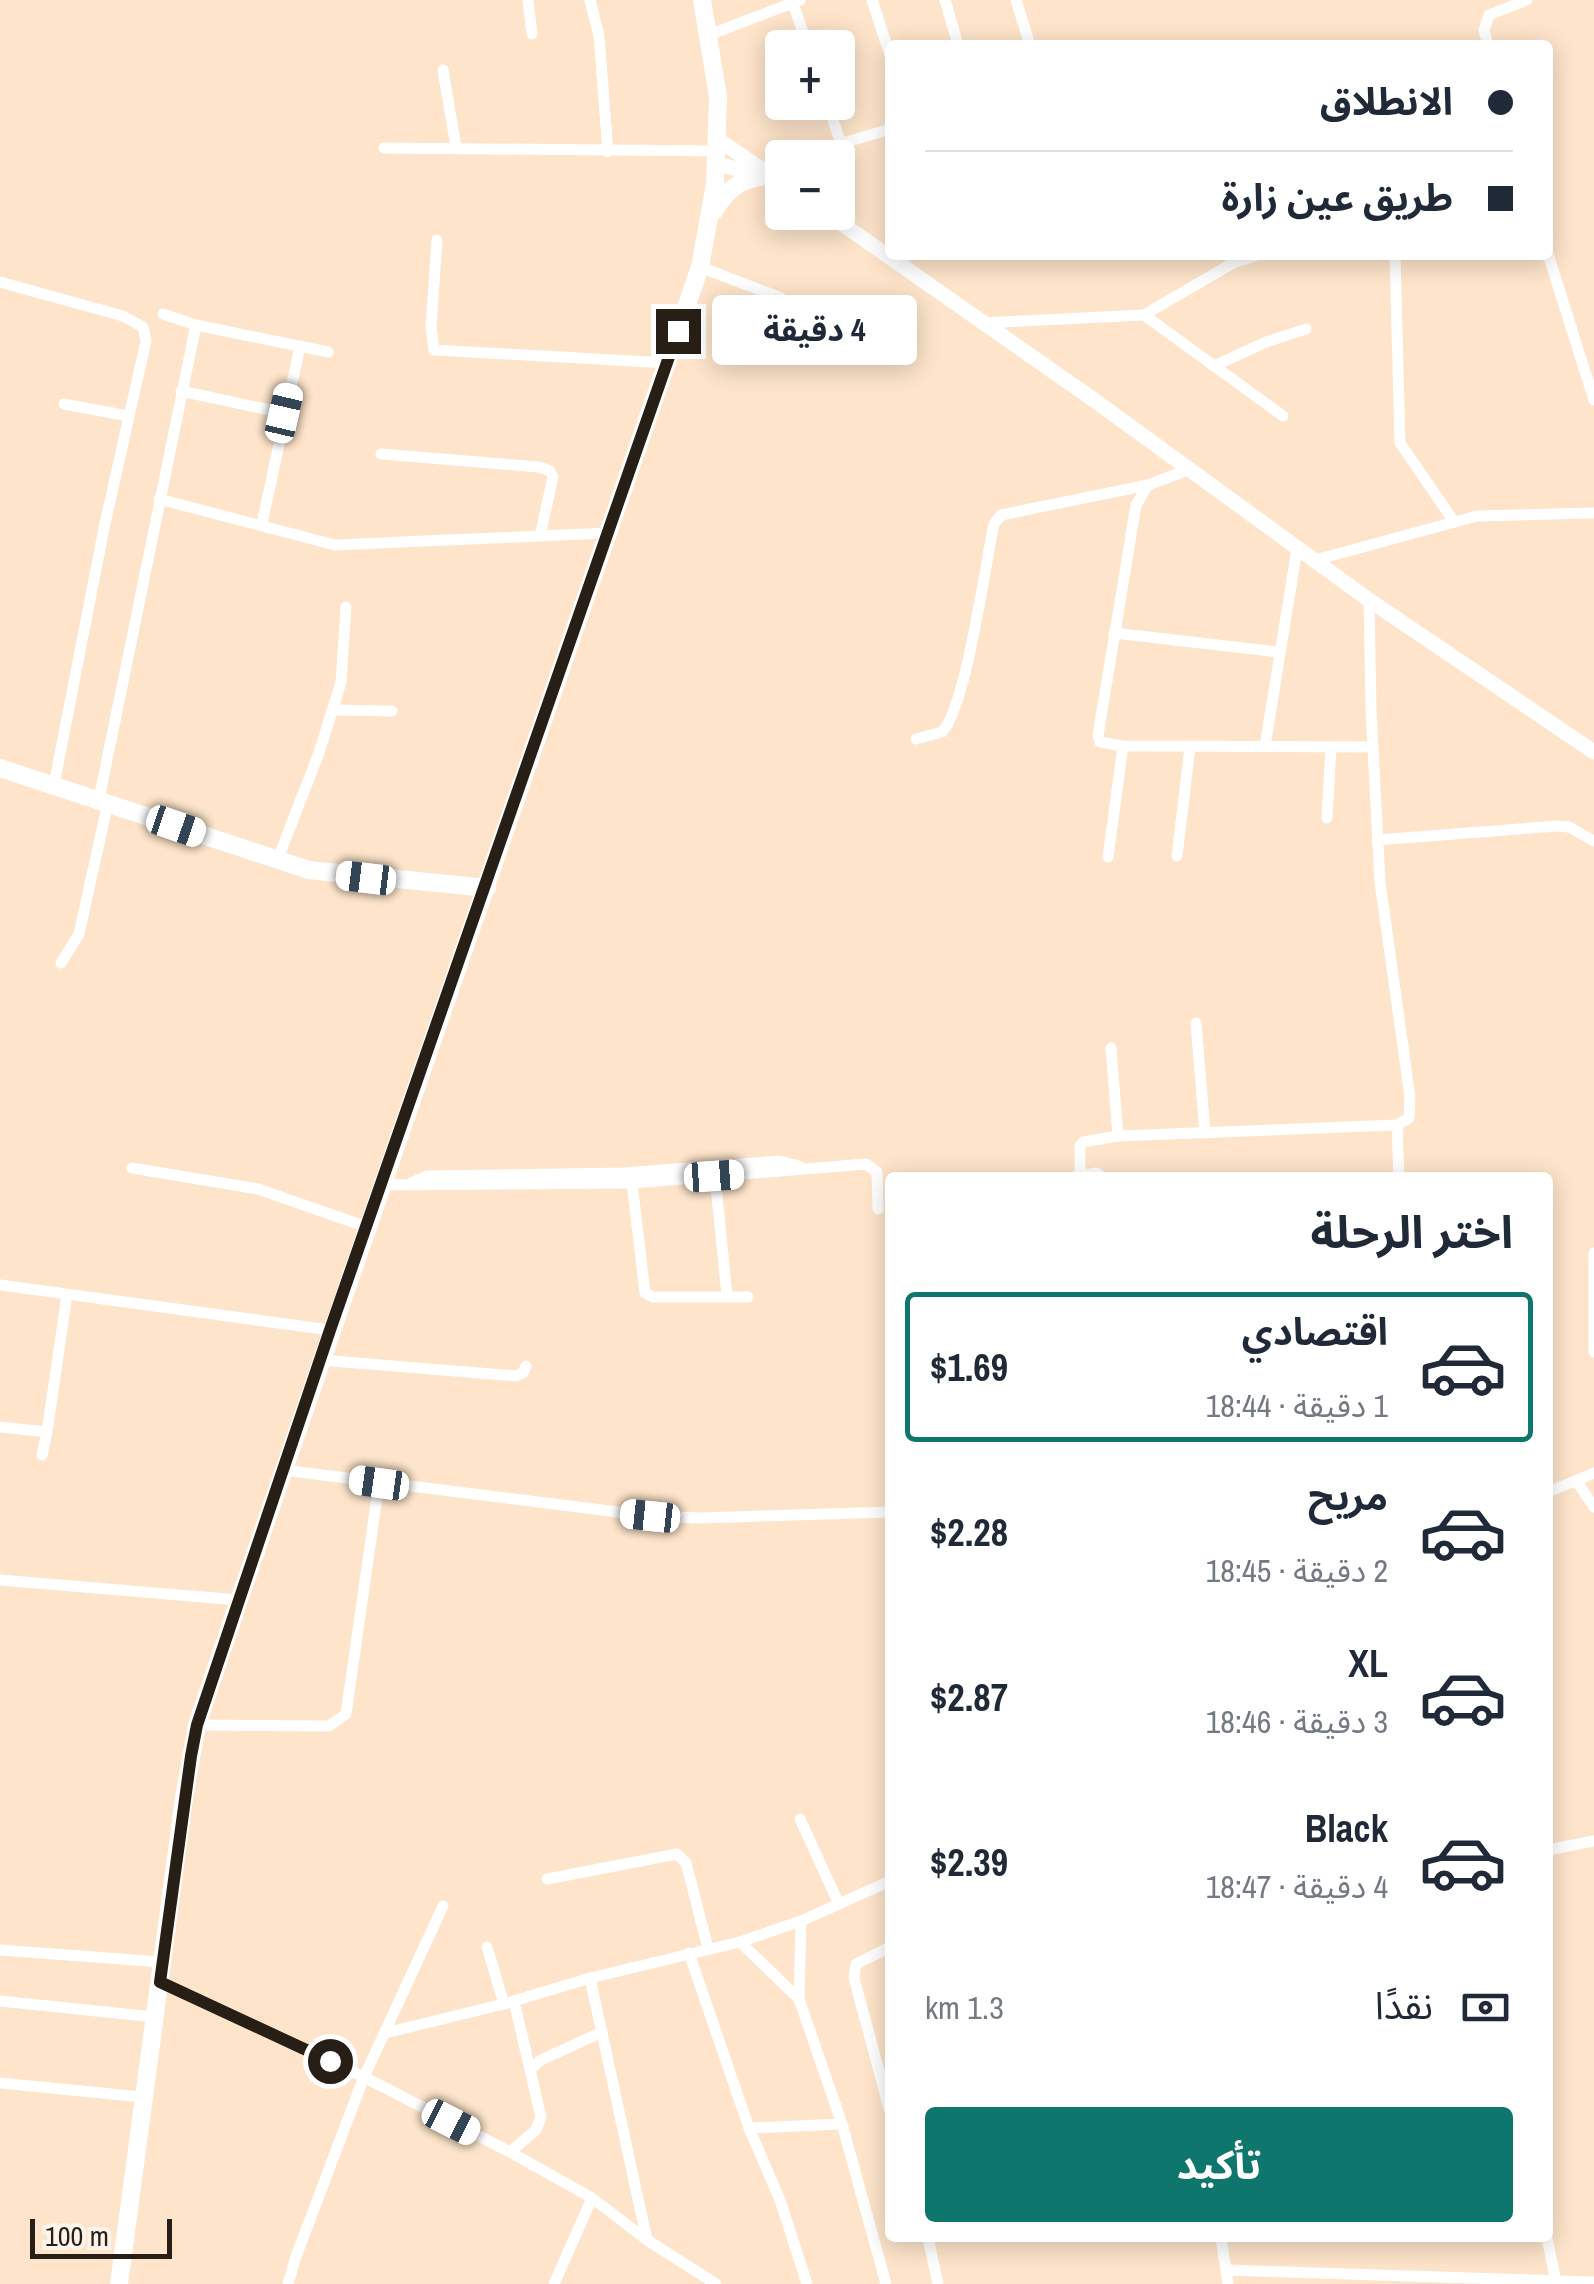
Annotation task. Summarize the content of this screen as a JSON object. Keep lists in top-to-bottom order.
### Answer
{
  "scale_bar": "100 m",
  "page": {
    "map_buttons": ["+", "−"],
    "banner": ["الانطلاق", "طريق عين زارة"],
    "bubble": "4 دقيقة",
    "heading": "اختر الرحلة",
    "list": [
      {
        "name": "اقتصادي",
        "note": "1 دقيقة · 18:44",
        "value": "$1.69"
      },
      {
        "name": "مريح",
        "note": "2 دقيقة · 18:45",
        "value": "$2.28"
      },
      {
        "name": "XL",
        "note": "3 دقيقة · 18:46",
        "value": "$2.87"
      },
      {
        "name": "Black",
        "note": "4 دقيقة · 18:47",
        "value": "$2.39"
      }
    ],
    "pay": ["نقدًا", "1.3 km"],
    "buttons": "تأكيد",
    "scale": "100 m"
  }
}
